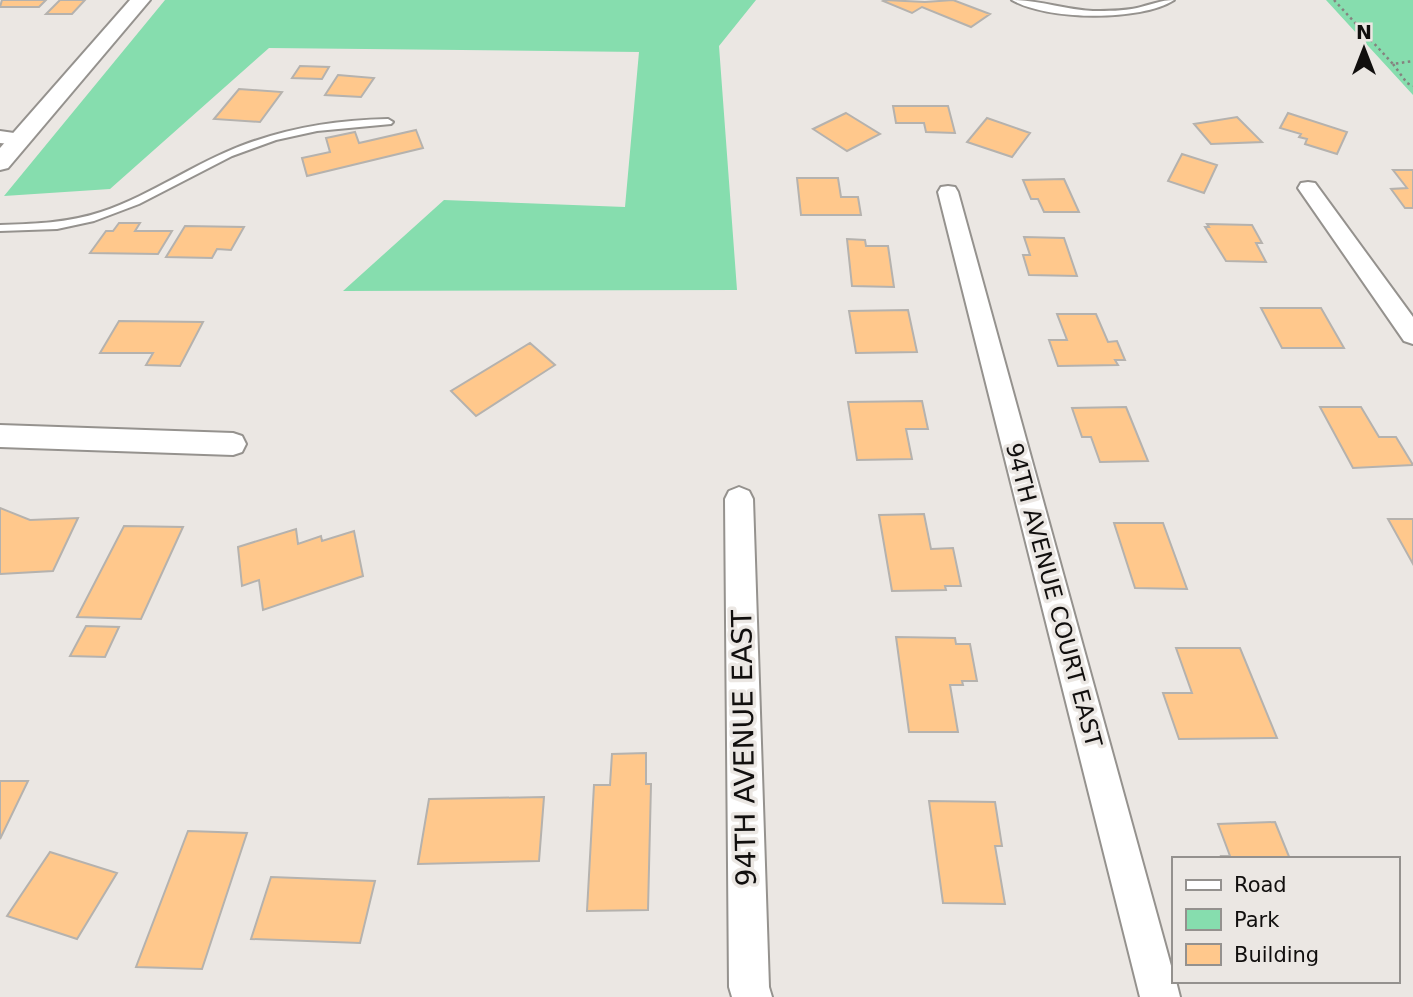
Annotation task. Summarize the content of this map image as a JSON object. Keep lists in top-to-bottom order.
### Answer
{
  "streets": {
    "street": ["94TH AVENUE COURT EAST", "94TH AVENUE EAST"]
  },
  "legend": ["Road", "Park", "Building"],
  "north": "top"
}
